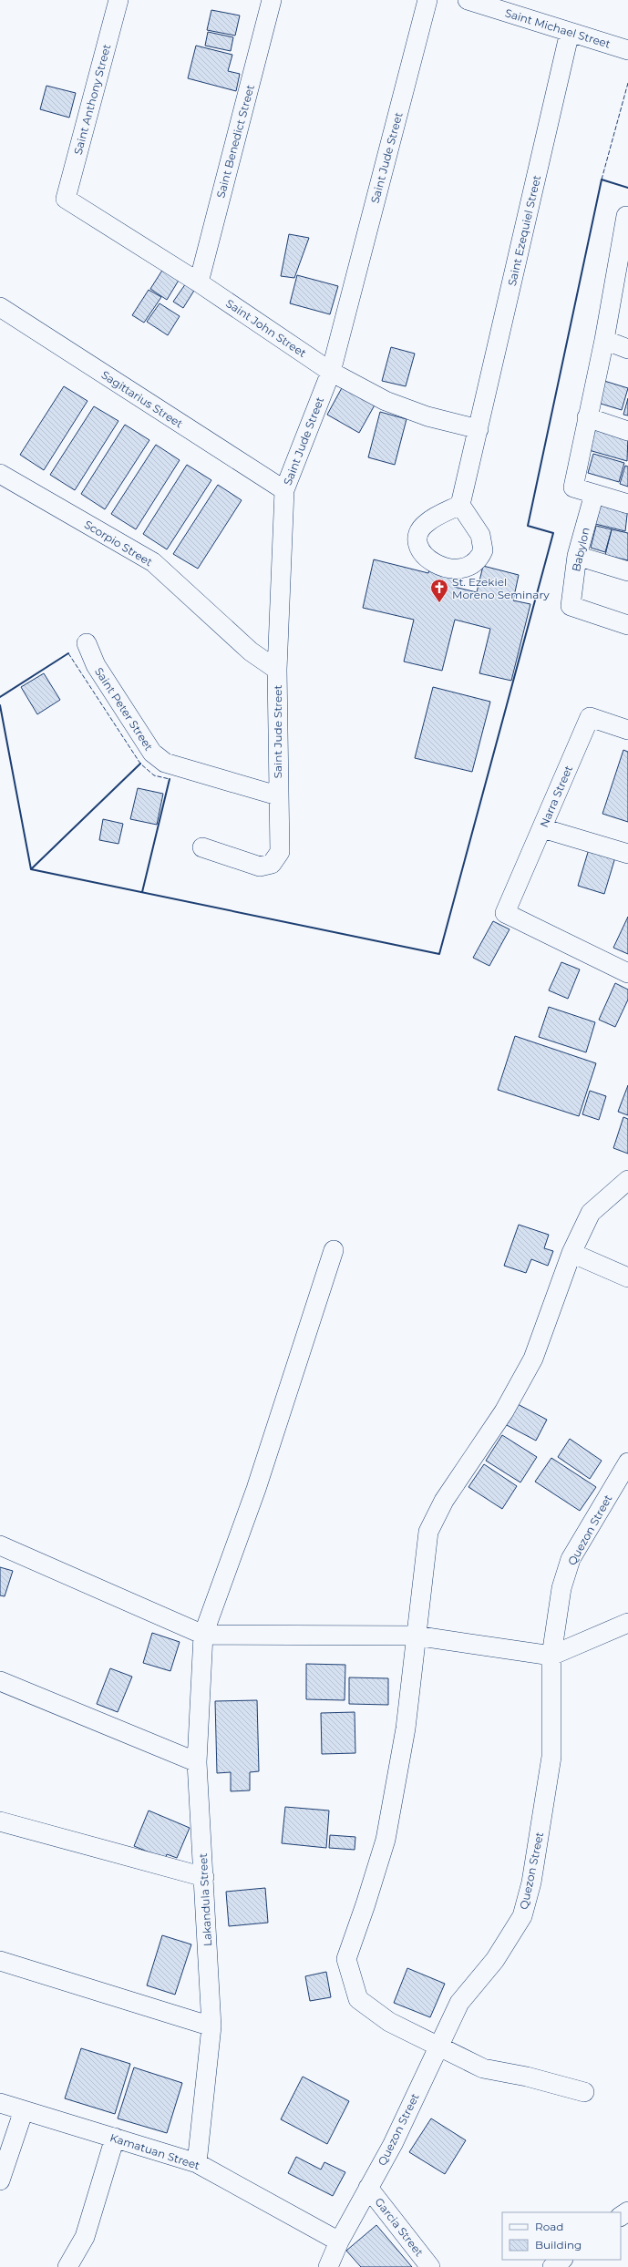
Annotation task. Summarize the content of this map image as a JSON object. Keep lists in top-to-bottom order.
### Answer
{
  "streets": {
    "street": [
      "Saint Michael Street",
      "Saint Anthony Street",
      "Saint Benedict Street",
      "Saint Jude Street",
      "Saint Ezequiel Street",
      "Saint John Street",
      "Sagittarius Street",
      "Scorpio Street",
      "Babylon",
      "Saint Peter Street",
      "Narra Street",
      "Quezon Street",
      "Lakandula Street",
      "Kamatuan Street",
      "Garcia Street"
    ]
  },
  "crossings": [
    ["Saint Michael Street", "Saint Ezequiel Street"],
    ["Saint Anthony Street", "Saint John Street"],
    ["Saint Benedict Street", "Saint John Street"],
    ["Saint Jude Street", "Saint John Street"],
    ["Saint Jude Street", "Sagittarius Street"],
    ["Saint Jude Street", "Scorpio Street"],
    ["Saint Jude Street", "Saint Peter Street"],
    ["Saint Ezequiel Street", "Saint John Street"],
    ["Quezon Street", "Kamatuan Street"],
    ["Quezon Street", "Garcia Street"],
    ["Lakandula Street", "Kamatuan Street"]
  ],
  "places": {
    "church": ["St. Ezekiel Moreno Seminary"]
  },
  "legend": ["Road", "Building"]
}
